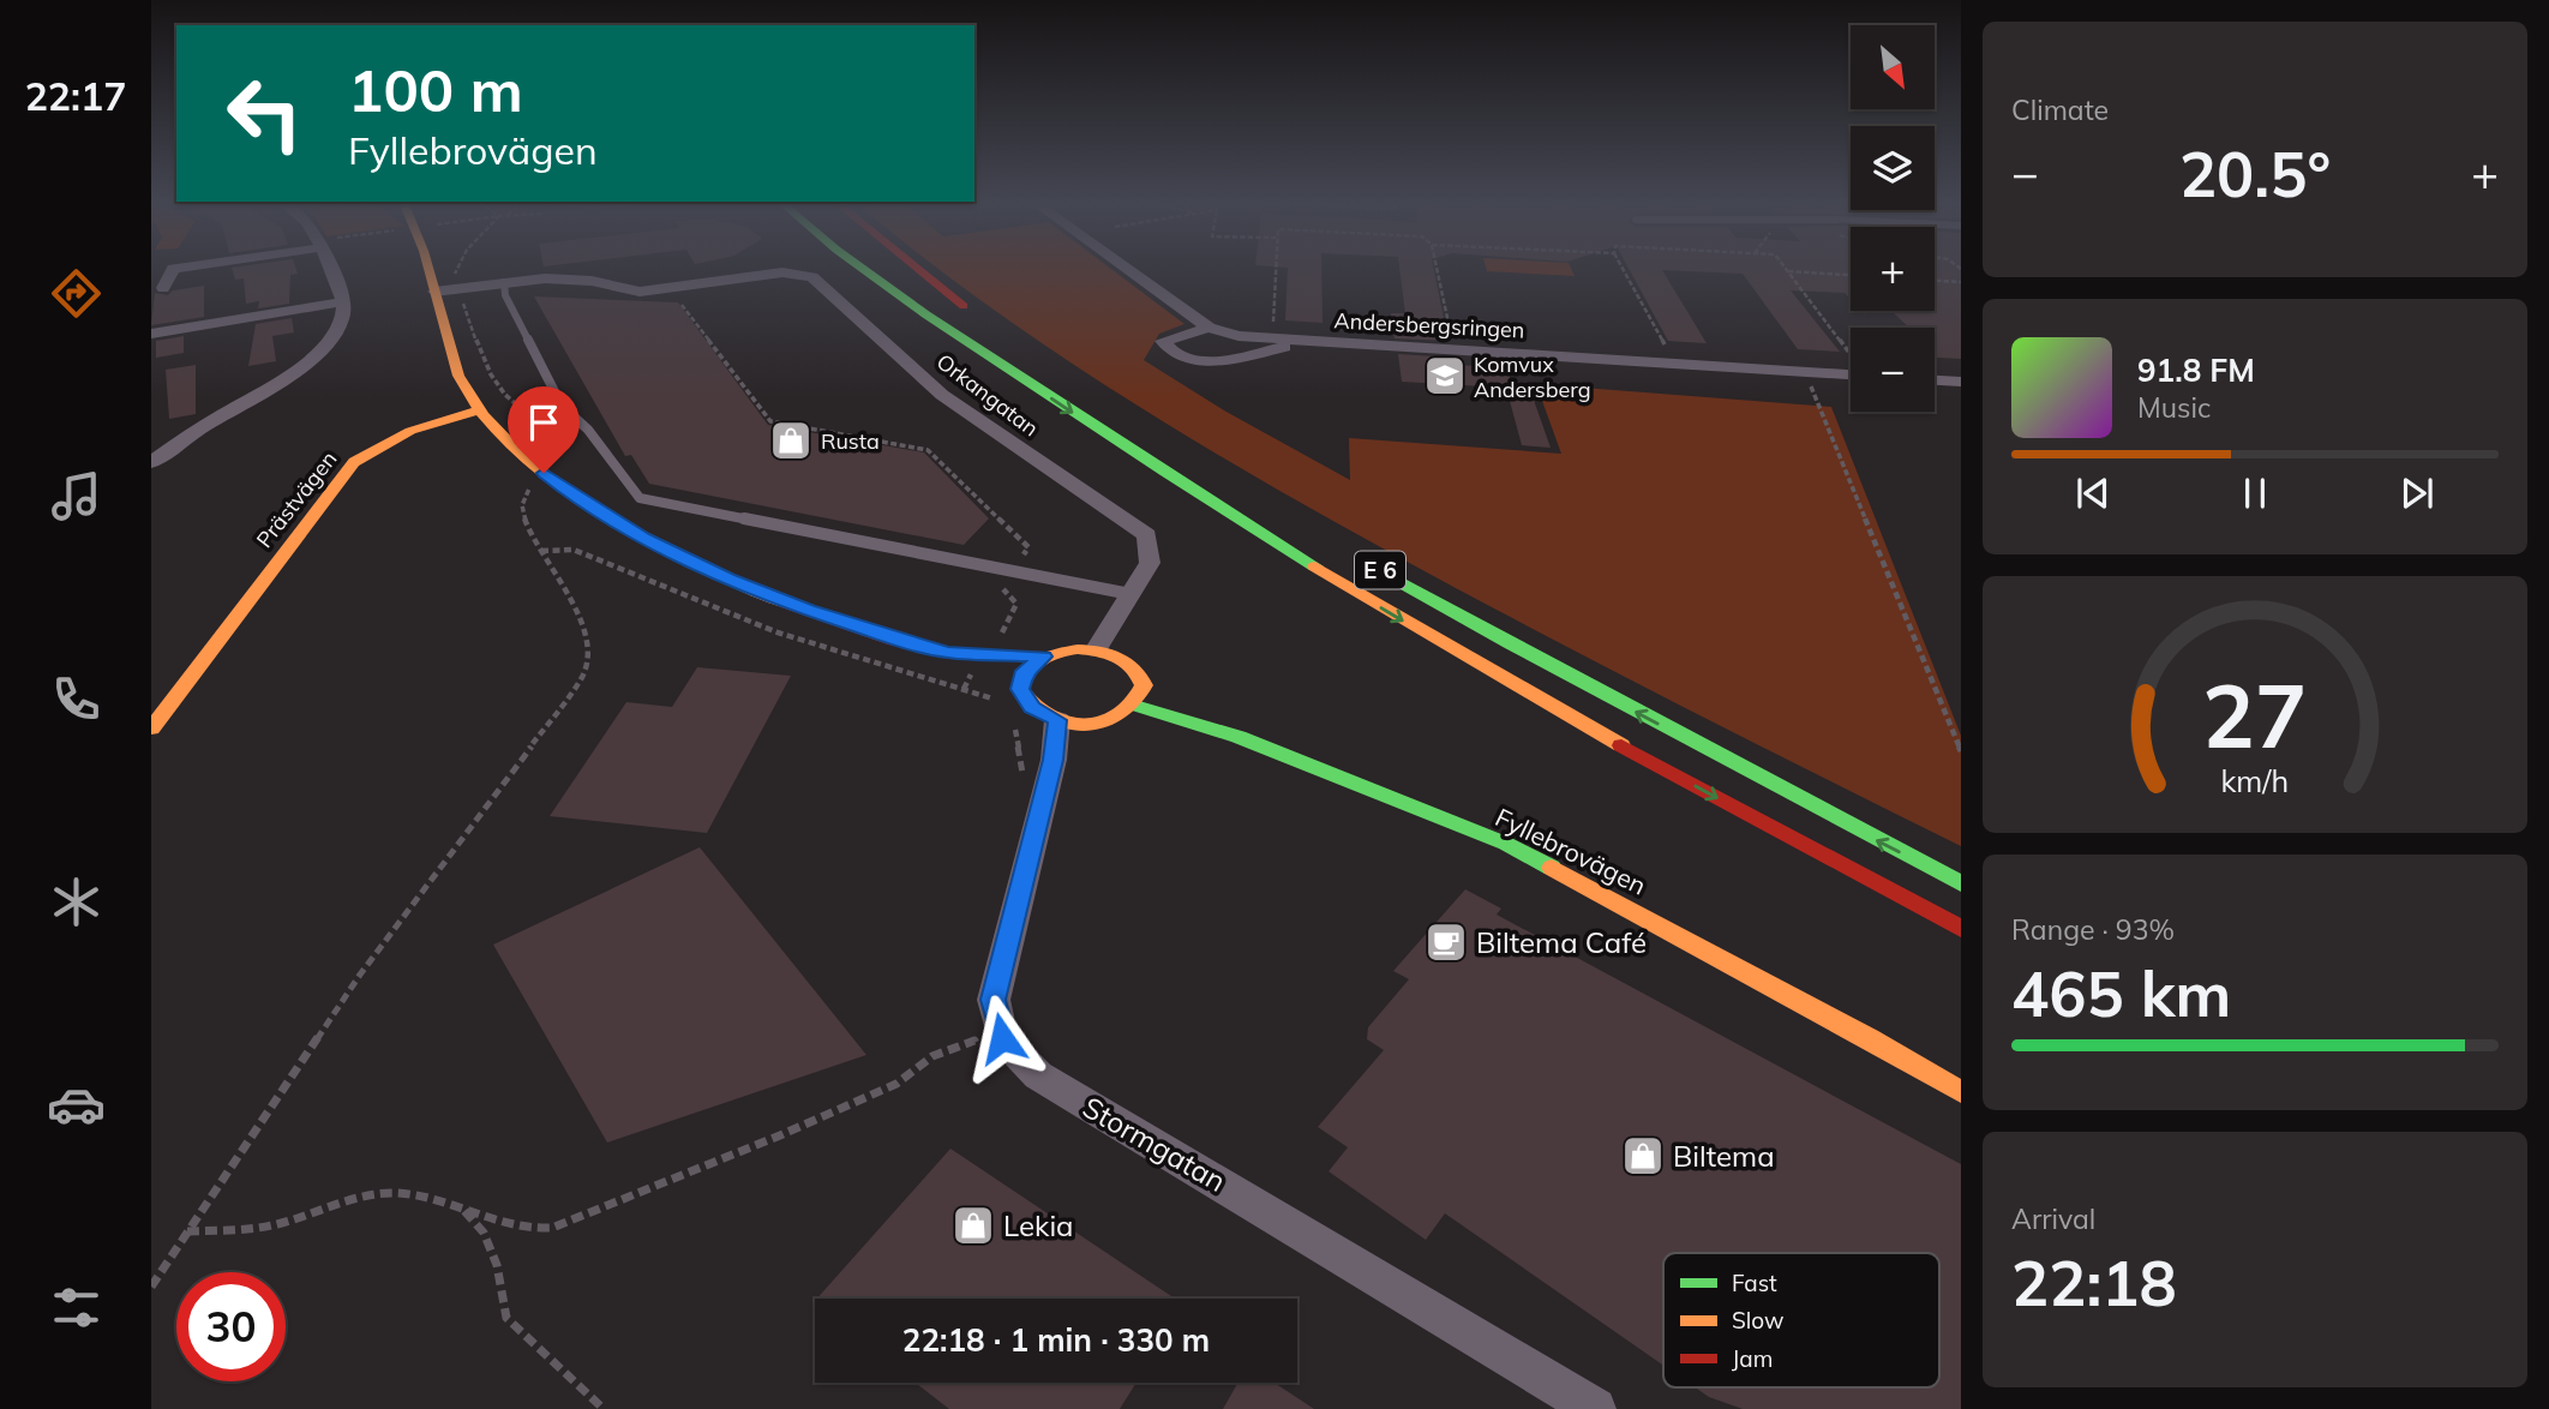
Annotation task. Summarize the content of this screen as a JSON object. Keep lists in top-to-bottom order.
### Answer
{
  "streets": {
    "main road": ["Prästvägen", "E 6", "Fyllebrovägen"],
    "street": ["Andersbergsringen", "Orkangatan", "Stormgatan"]
  },
  "crossings": [
    ["Orkangatan", "Fyllebrovägen"],
    ["Orkangatan", "Stormgatan"],
    ["Fyllebrovägen", "Stormgatan"]
  ],
  "places": {
    "school or university": ["Komvux Andersberg"],
    "shop": ["Rusta", "Biltema", "Lekia"],
    "cafe": ["Biltema Café"]
  },
  "legend": ["Fast", "Slow", "Jam"],
  "north": "bottom right",
  "page": {
    "tabs": "22:17",
    "tile": [
      "Climate",
      ["Range · 93%", "465 km"],
      ["Arrival", "22:18"]
    ],
    "map_buttons": ["+", "−"],
    "turn": ["100 m", "Fyllebrovägen"],
    "heat": ["−", "20.5°", "+"],
    "song": ["91.8 FM", "Music"],
    "limit": "30",
    "trip": "22:18 · 1 min · 330 m",
    "gauge": ["27", "km/h"]
  }
}
